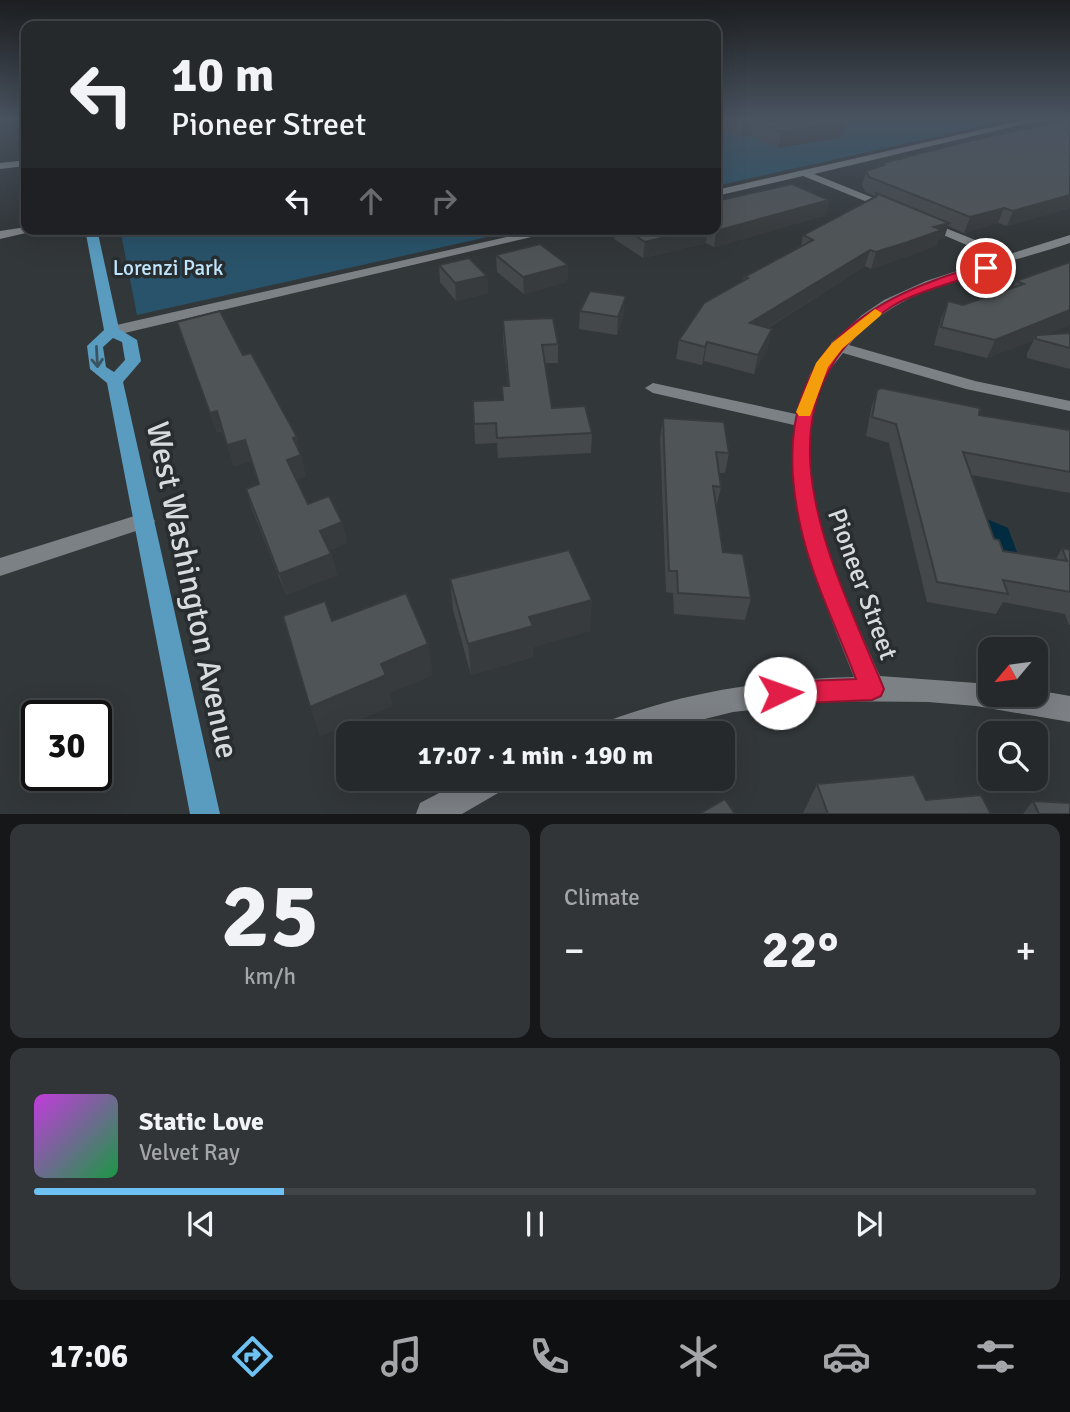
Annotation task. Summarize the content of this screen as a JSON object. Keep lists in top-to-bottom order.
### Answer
{
  "streets": {
    "main road": ["West Washington Avenue"],
    "street": ["Pioneer Street"]
  },
  "parks": ["Lorenzi Park"],
  "north": "bottom left",
  "page": {
    "turn": ["10 m", "Pioneer Street"],
    "limit": "30",
    "trip": "17:07 · 1 min · 190 m",
    "tile": [
      ["25", "km/h"],
      "Climate"
    ],
    "heat": ["−", "22°", "+"],
    "song": ["Static Love", "Velvet Ray"],
    "tabs": "17:06"
  }
}
